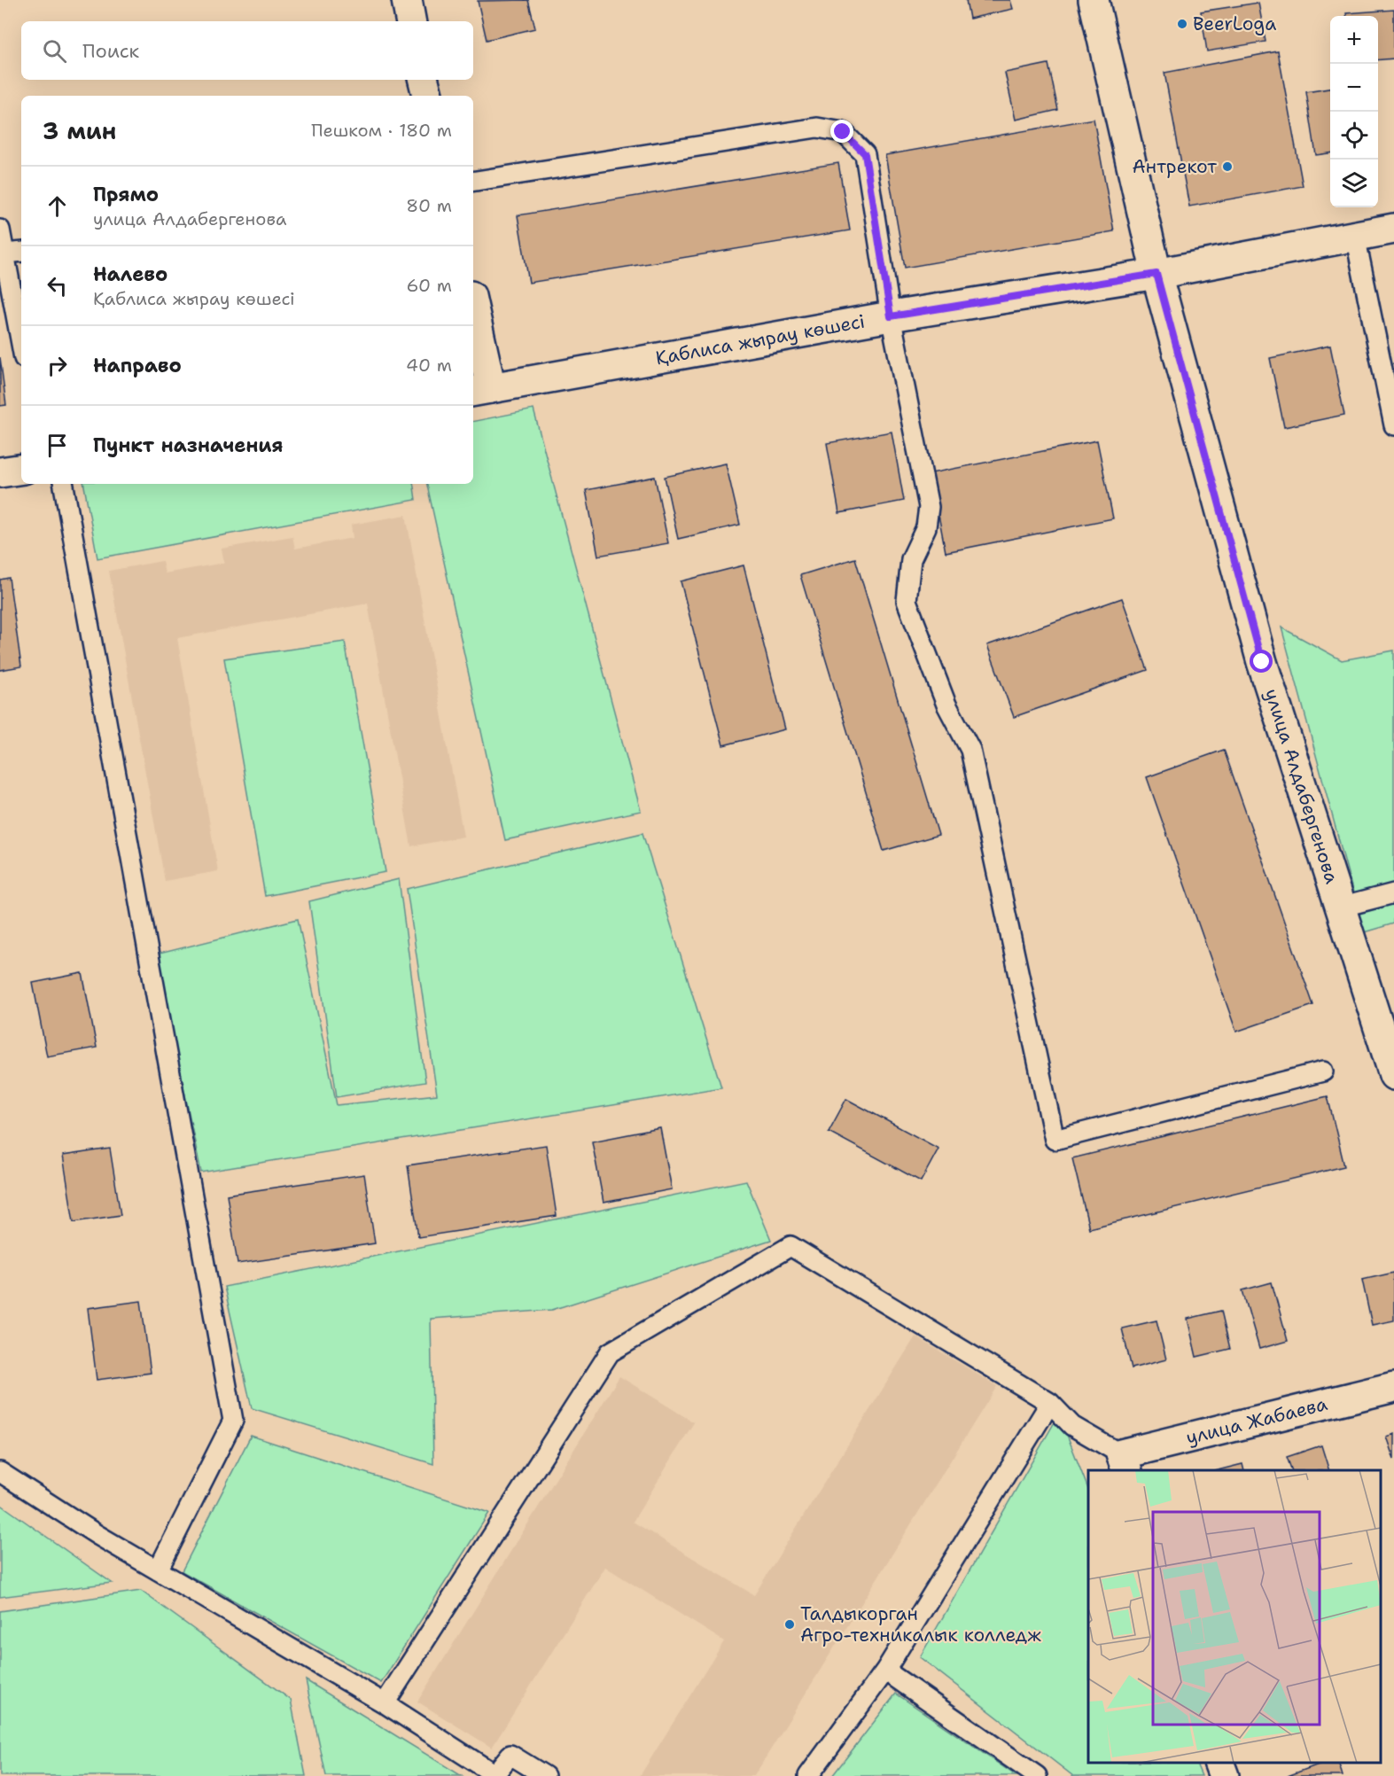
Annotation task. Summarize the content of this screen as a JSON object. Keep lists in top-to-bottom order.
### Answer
{
  "streets": {
    "street": ["Қаблиса жырау көшесі", "улица Алдабергенова", "улица Жабаева"]
  },
  "crossings": [
    ["Қаблиса жырау көшесі", "улица Алдабергенова"]
  ],
  "places": ["BeerLoga", "Антрекот", "Талдыкорган Агро-техникалык колледж"],
  "page": {
    "map_buttons": ["+", "−"],
    "search": "Поиск",
    "heading": ["3 мин", "Пешком · 180 m"],
    "list": [
      ["Прямо", "улица Алдабергенова", "80 m"],
      ["Налево", "Қаблиса жырау көшесі", "60 m"],
      ["Направо", "40 m"],
      "Пункт назначения"
    ]
  }
}
